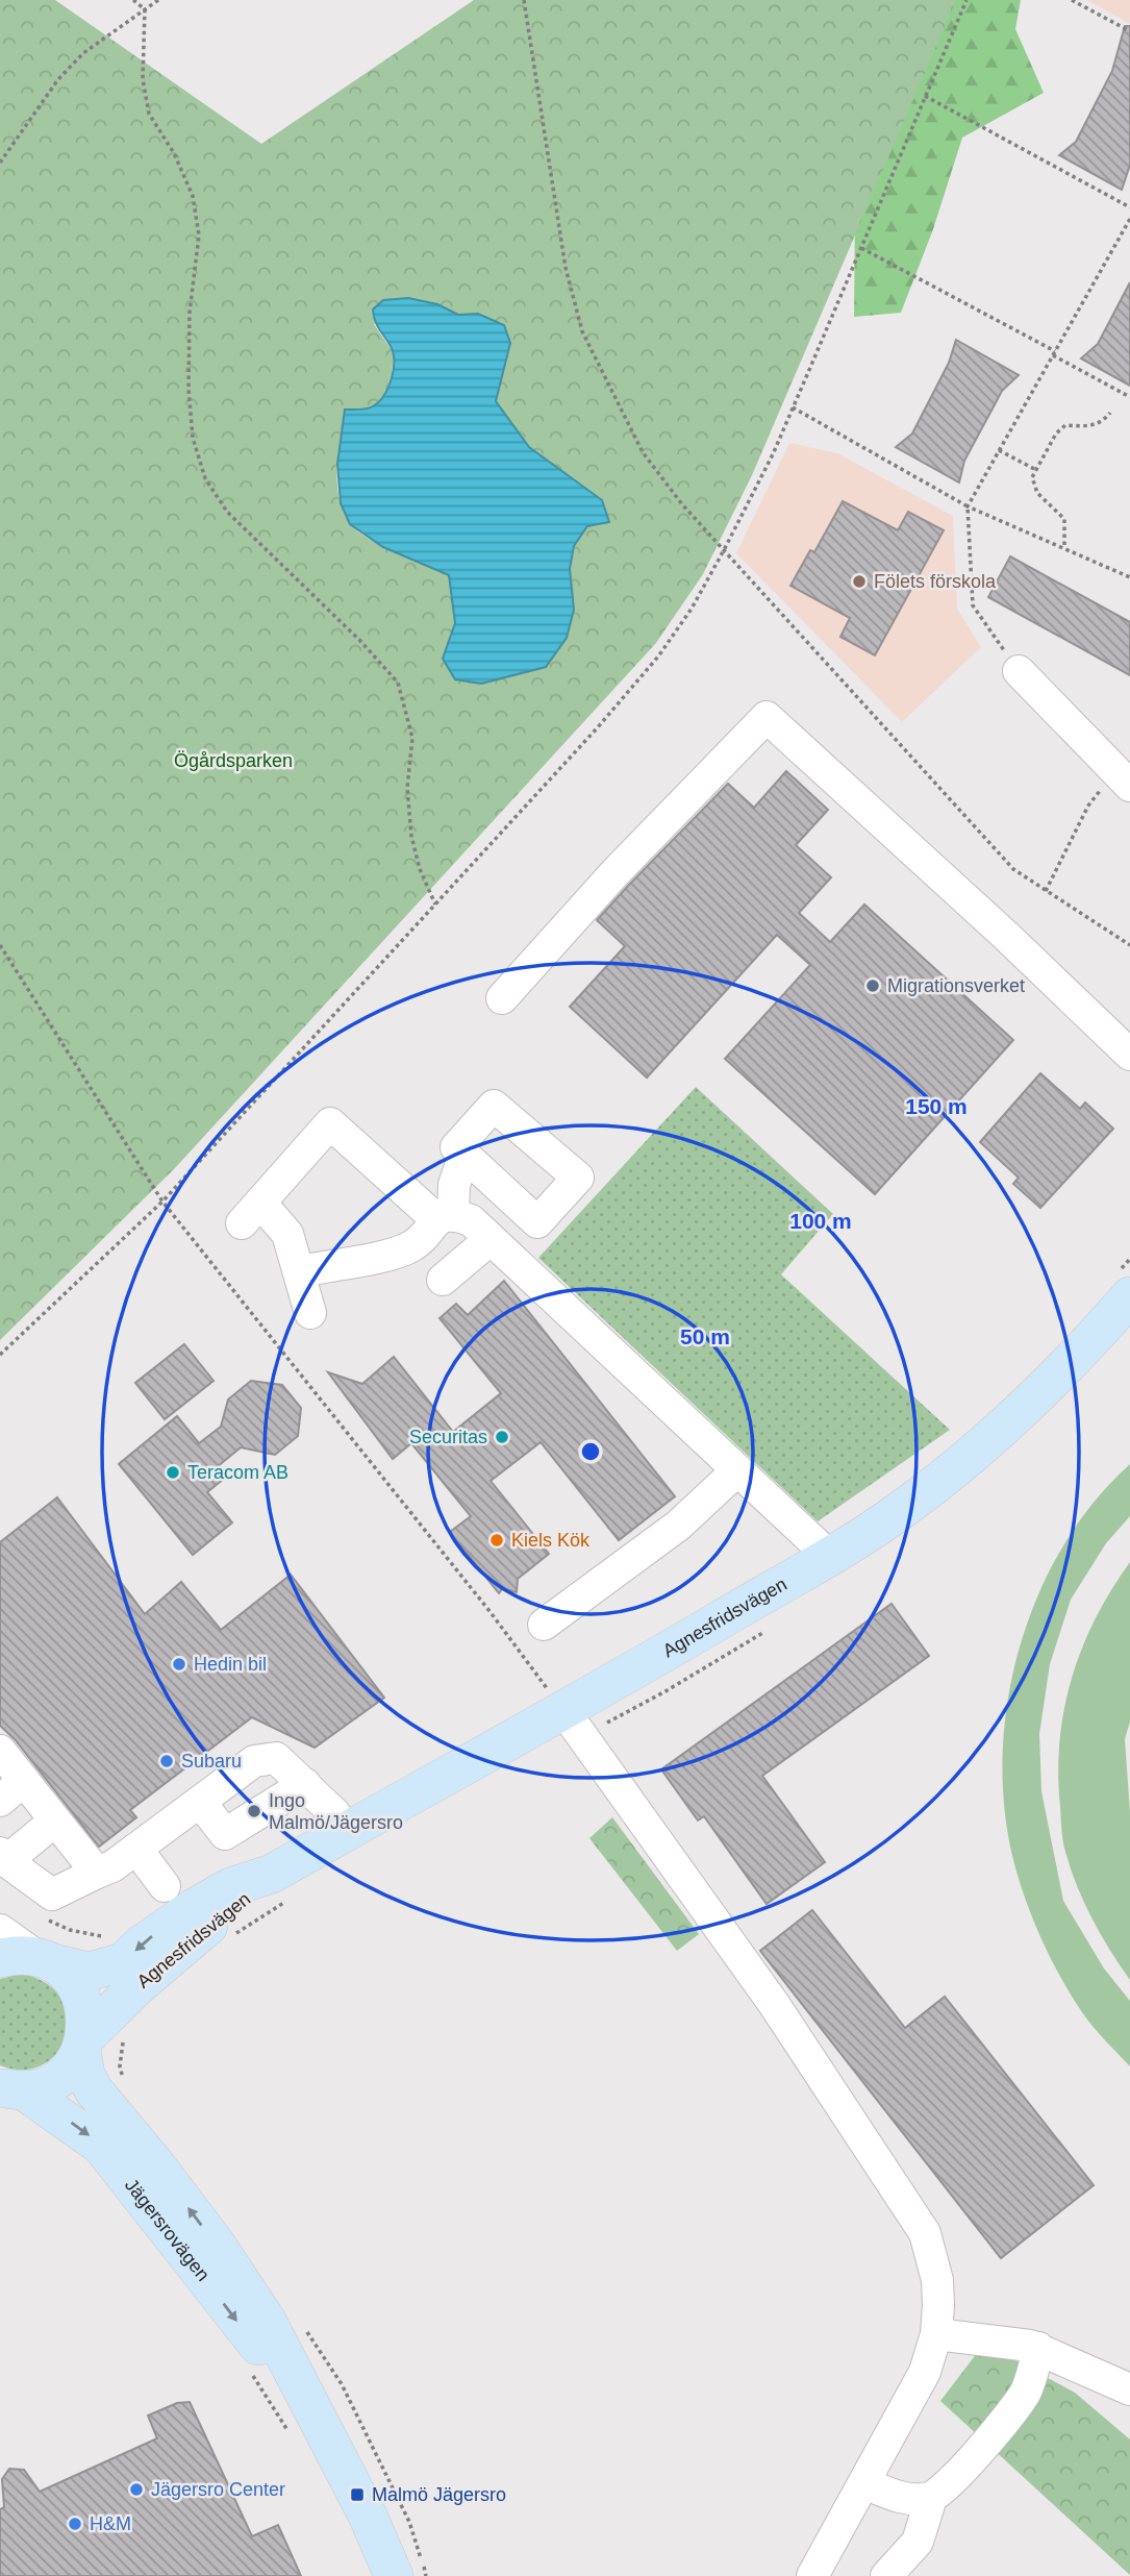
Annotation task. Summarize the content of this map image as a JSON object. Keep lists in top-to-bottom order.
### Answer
{
  "streets": {
    "main road": ["Agnesfridsvägen", "Jägersrovägen"]
  },
  "crossings": [
    ["Agnesfridsvägen", "Jägersrovägen"]
  ],
  "parks": ["Ögårdsparken"],
  "places": {
    "other": [
      "Fölets förskola",
      "Migrationsverket",
      "Securitas",
      "Teracom AB",
      "Kiels Kök",
      "Hedin bil",
      "Subaru",
      "Ingo Malmö/Jägersro",
      "Jägersro Center",
      "H&M"
    ],
    "transit": ["Malmö Jägersro"]
  },
  "rings": ["150 m", "100 m", "50 m"]
}
